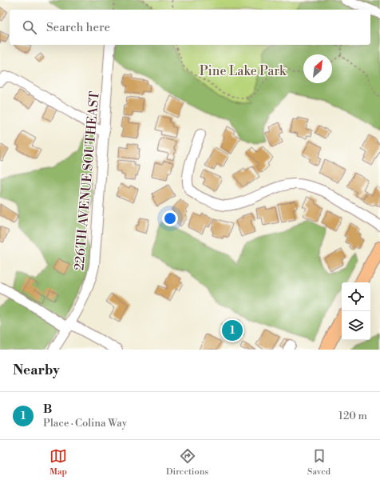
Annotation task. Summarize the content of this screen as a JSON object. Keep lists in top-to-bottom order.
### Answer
{
  "streets": {
    "street": ["226TH AVENUE SOUTHEAST"]
  },
  "parks": ["Pine Lake Park"],
  "north": "top right",
  "page": {
    "search": "Search here",
    "pins": "1",
    "heading": "Nearby",
    "list": [
      {
        "mark": "1",
        "name": "B",
        "note": "Place · Colina Way",
        "value": "120 m"
      }
    ],
    "nav": ["Map", "Directions", "Saved"]
  }
}
